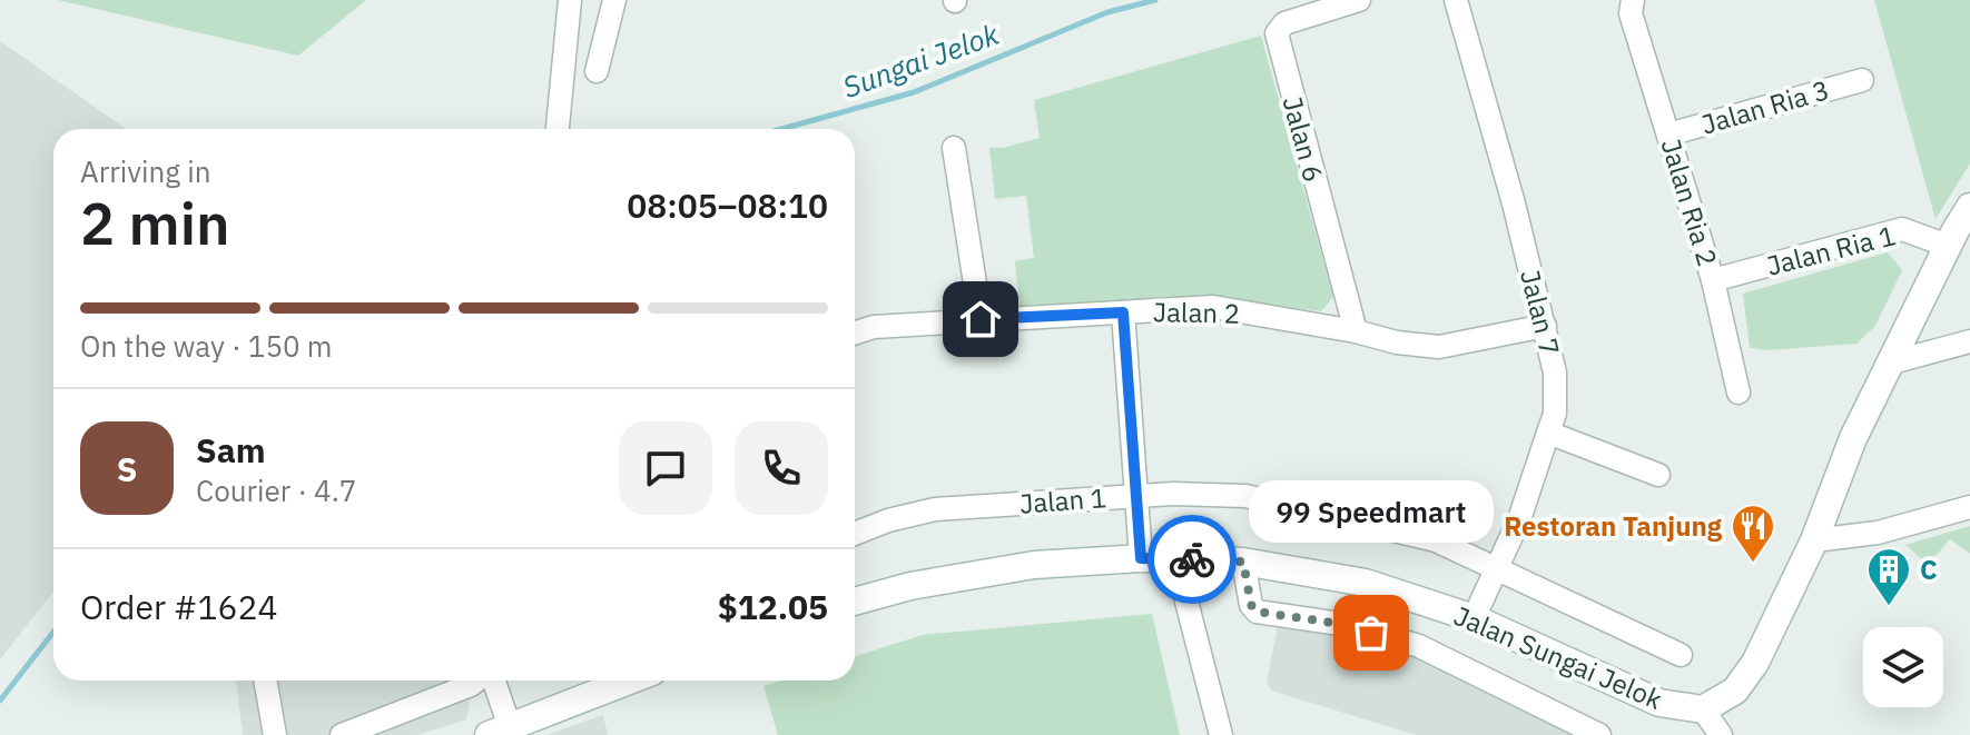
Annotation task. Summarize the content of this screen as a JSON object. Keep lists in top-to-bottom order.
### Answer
{
  "streets": {
    "street": [
      "Jalan Ria 3",
      "Jalan 6",
      "Jalan Ria 2",
      "Jalan Ria 1",
      "Jalan 2",
      "Jalan 7",
      "Jalan 1",
      "Jalan Sungai Jelok"
    ]
  },
  "crossings": [
    ["Jalan Ria 3", "Jalan Ria 2"],
    ["Jalan 6", "Jalan 2"],
    ["Jalan Ria 2", "Jalan Ria 1"],
    ["Jalan 2", "Jalan 7"],
    ["Jalan 7", "Jalan 1"],
    ["Jalan 7", "Jalan Sungai Jelok"]
  ],
  "water": ["Sungai Jelok"],
  "places": {
    "restaurant": ["Restoran Tanjung"],
    "building": ["C"],
    "other": ["99 Speedmart"]
  },
  "page": {
    "heading": ["2 min", "Arriving in", "08:05–08:10"],
    "panel": [
      "Sam",
      "Courier · 4.7",
      "Order #1624",
      "$12.05"
    ],
    "bar": "On the way · 150 m",
    "round": "S",
    "bubble": "99 Speedmart"
  }
}
